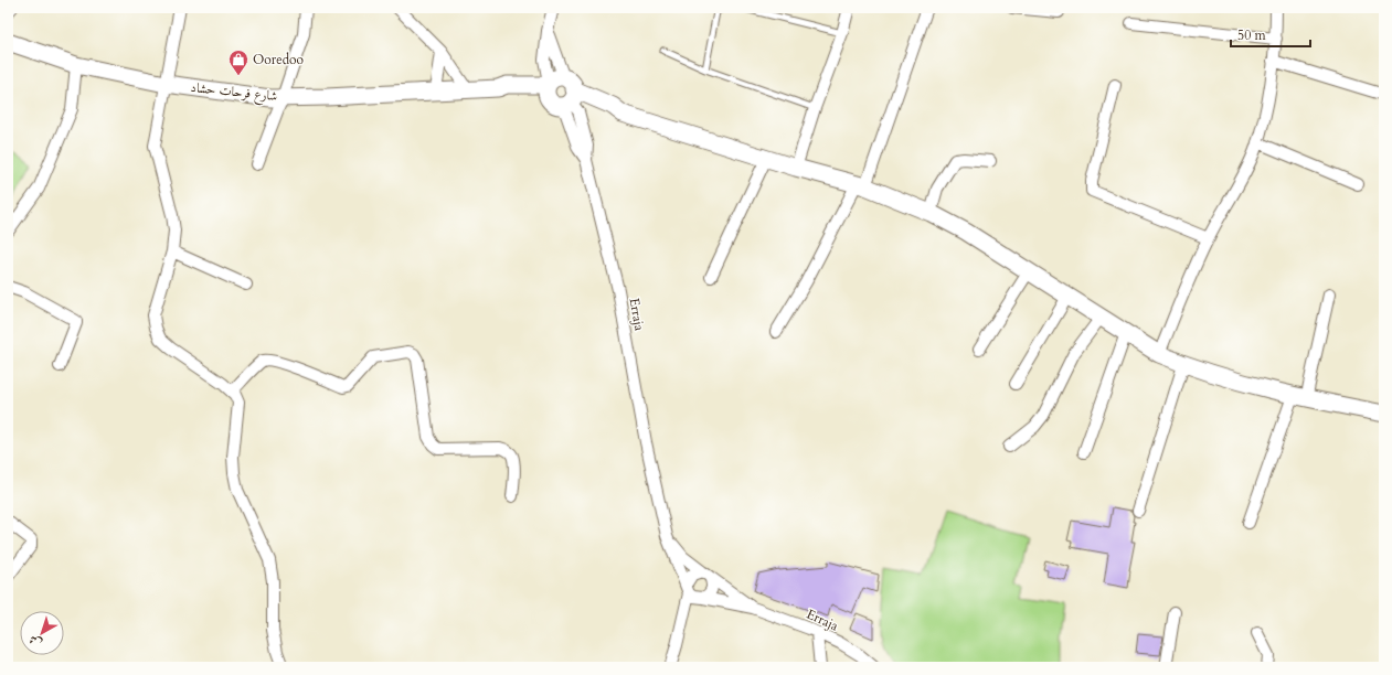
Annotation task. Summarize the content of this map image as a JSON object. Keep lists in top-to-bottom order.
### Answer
{
  "streets": {
    "main road": ["شارع فرحات حشاد"],
    "street": ["Erraja"]
  },
  "crossings": [
    ["شارع فرحات حشاد", "Erraja"]
  ],
  "places": {
    "shop": ["Ooredoo"]
  },
  "scale_bar": "50 m",
  "north": "bottom left"
}
